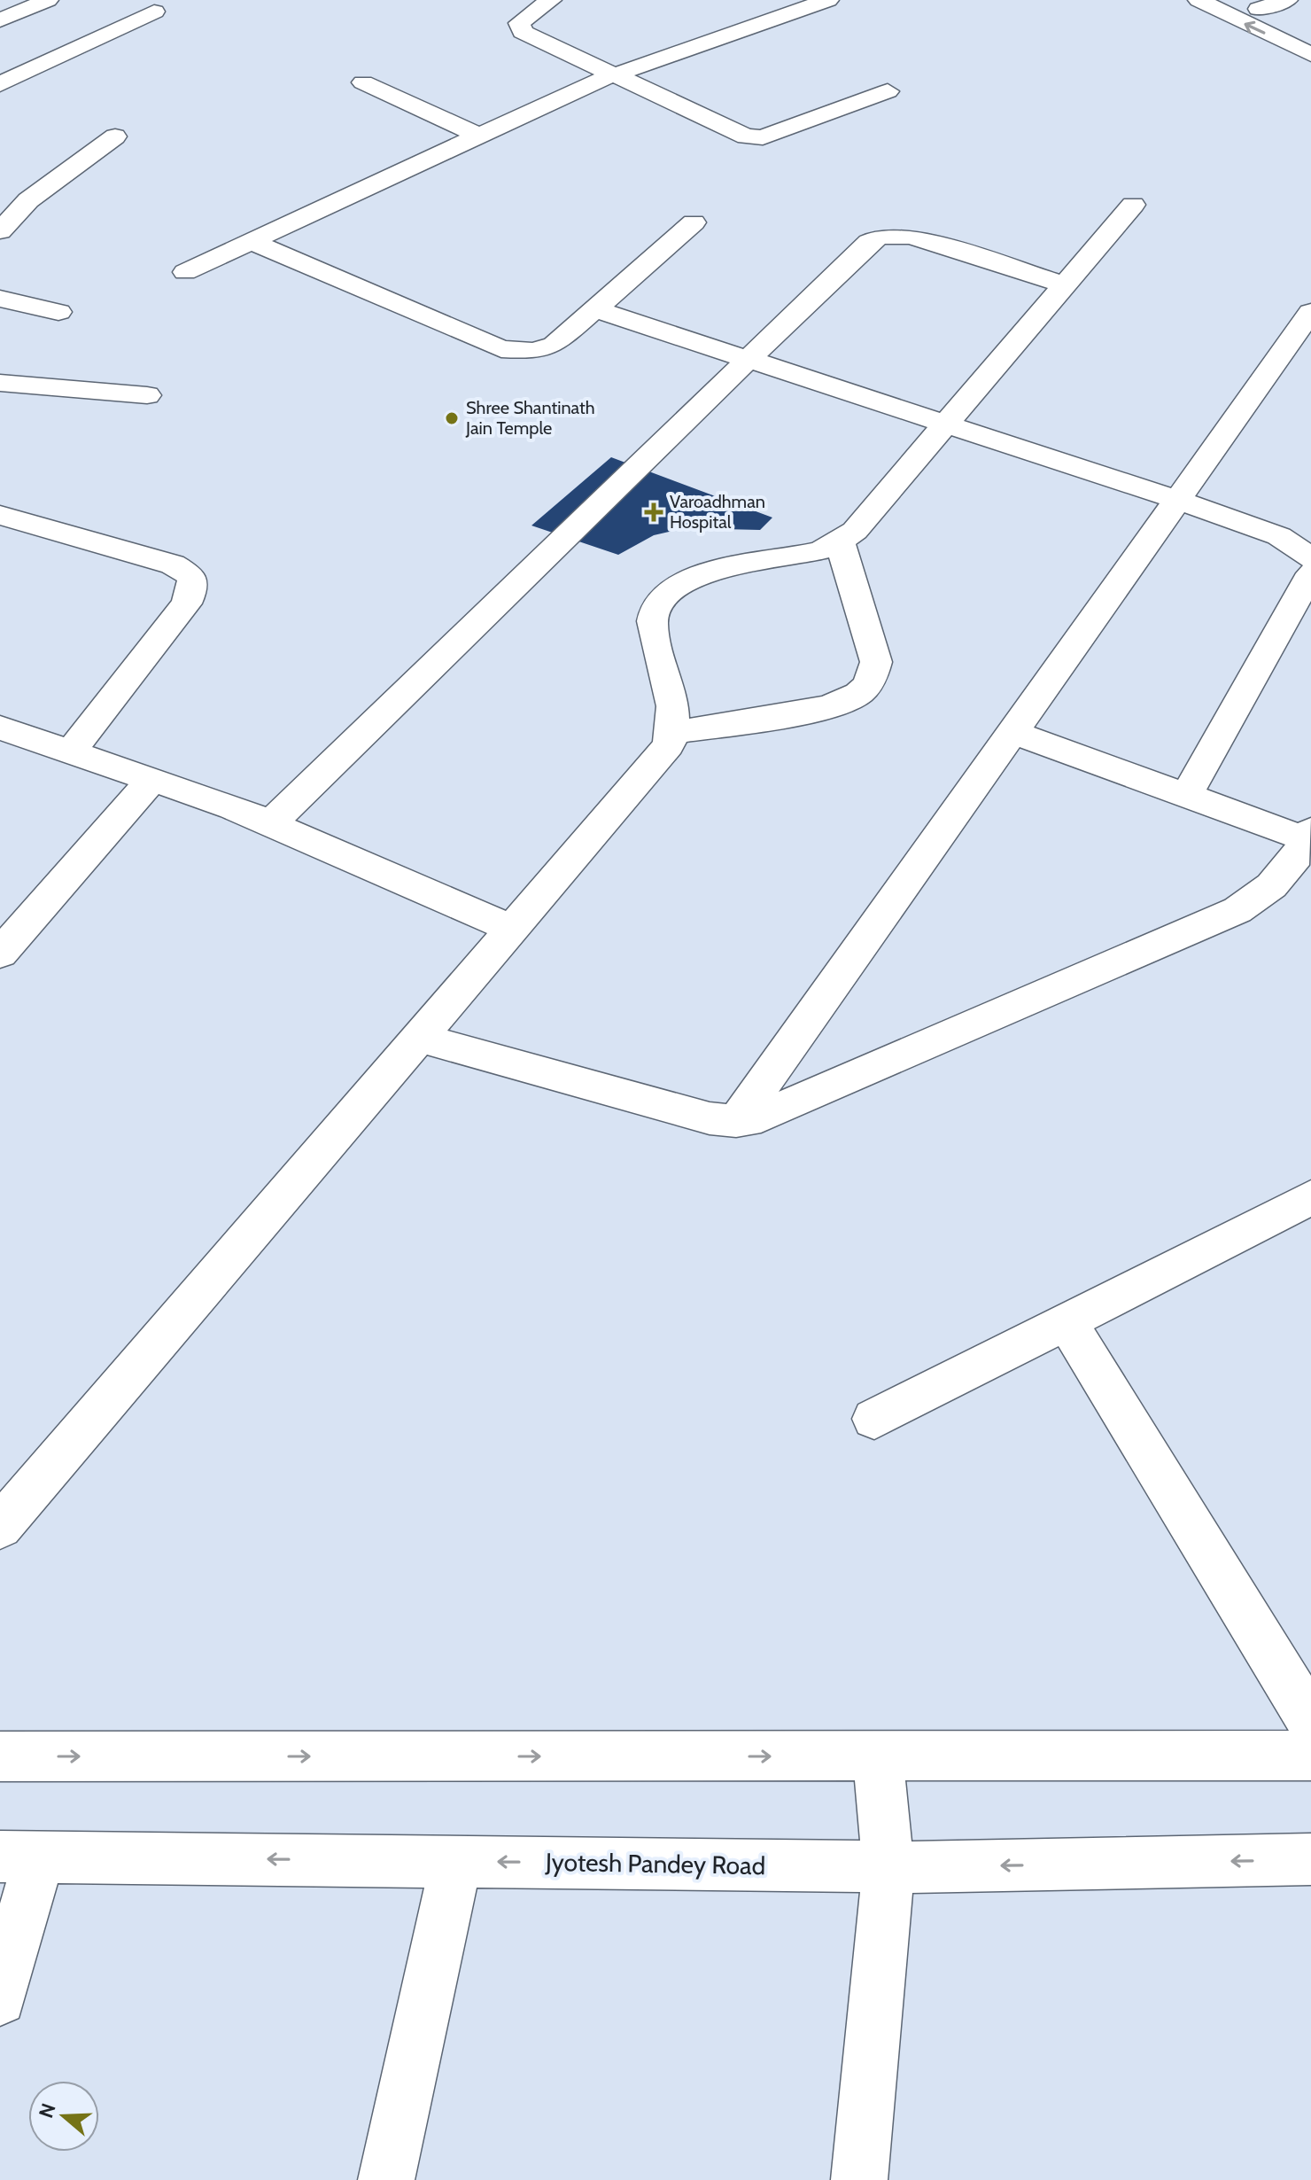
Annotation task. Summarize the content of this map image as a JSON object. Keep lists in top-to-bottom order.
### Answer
{
  "streets": {
    "street": ["Jyotesh Pandey Road"]
  },
  "places": {
    "other": ["Shree Shantinath Jain Temple"],
    "health": ["Varoadhman Hospital"]
  },
  "north": "left"
}
